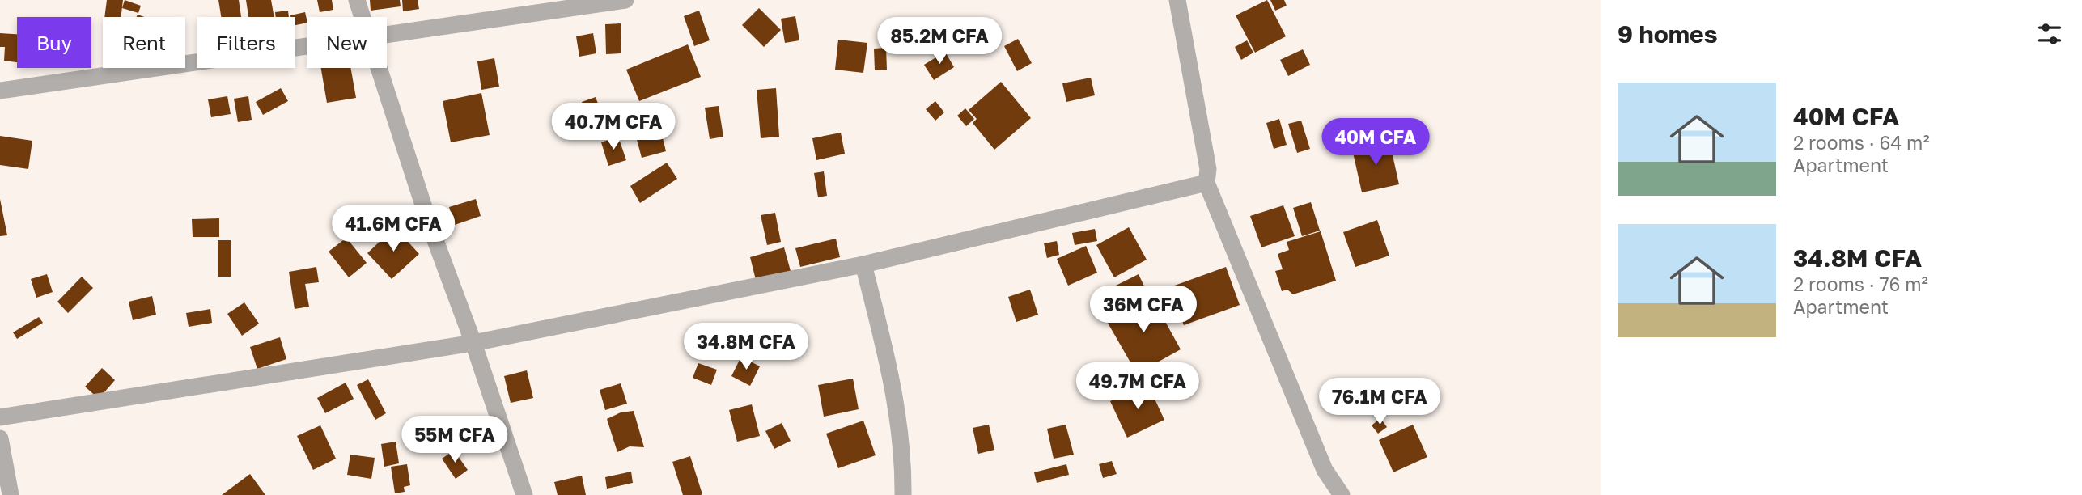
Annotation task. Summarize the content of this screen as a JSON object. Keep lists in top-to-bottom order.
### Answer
{
  "page": {
    "heading": "9 homes",
    "price": [
      "85.2M CFA",
      "40.7M CFA",
      "40M CFA",
      "41.6M CFA",
      "36M CFA",
      "34.8M CFA",
      "49.7M CFA",
      "76.1M CFA",
      "55M CFA"
    ],
    "chip": [
      "Buy",
      "Rent",
      "Filters",
      "New"
    ],
    "list": [
      {
        "name": "40M CFA",
        "note": "2 rooms · 64 m² · Apartment"
      },
      {
        "name": "34.8M CFA",
        "note": "2 rooms · 76 m² · Apartment"
      }
    ]
  }
}
